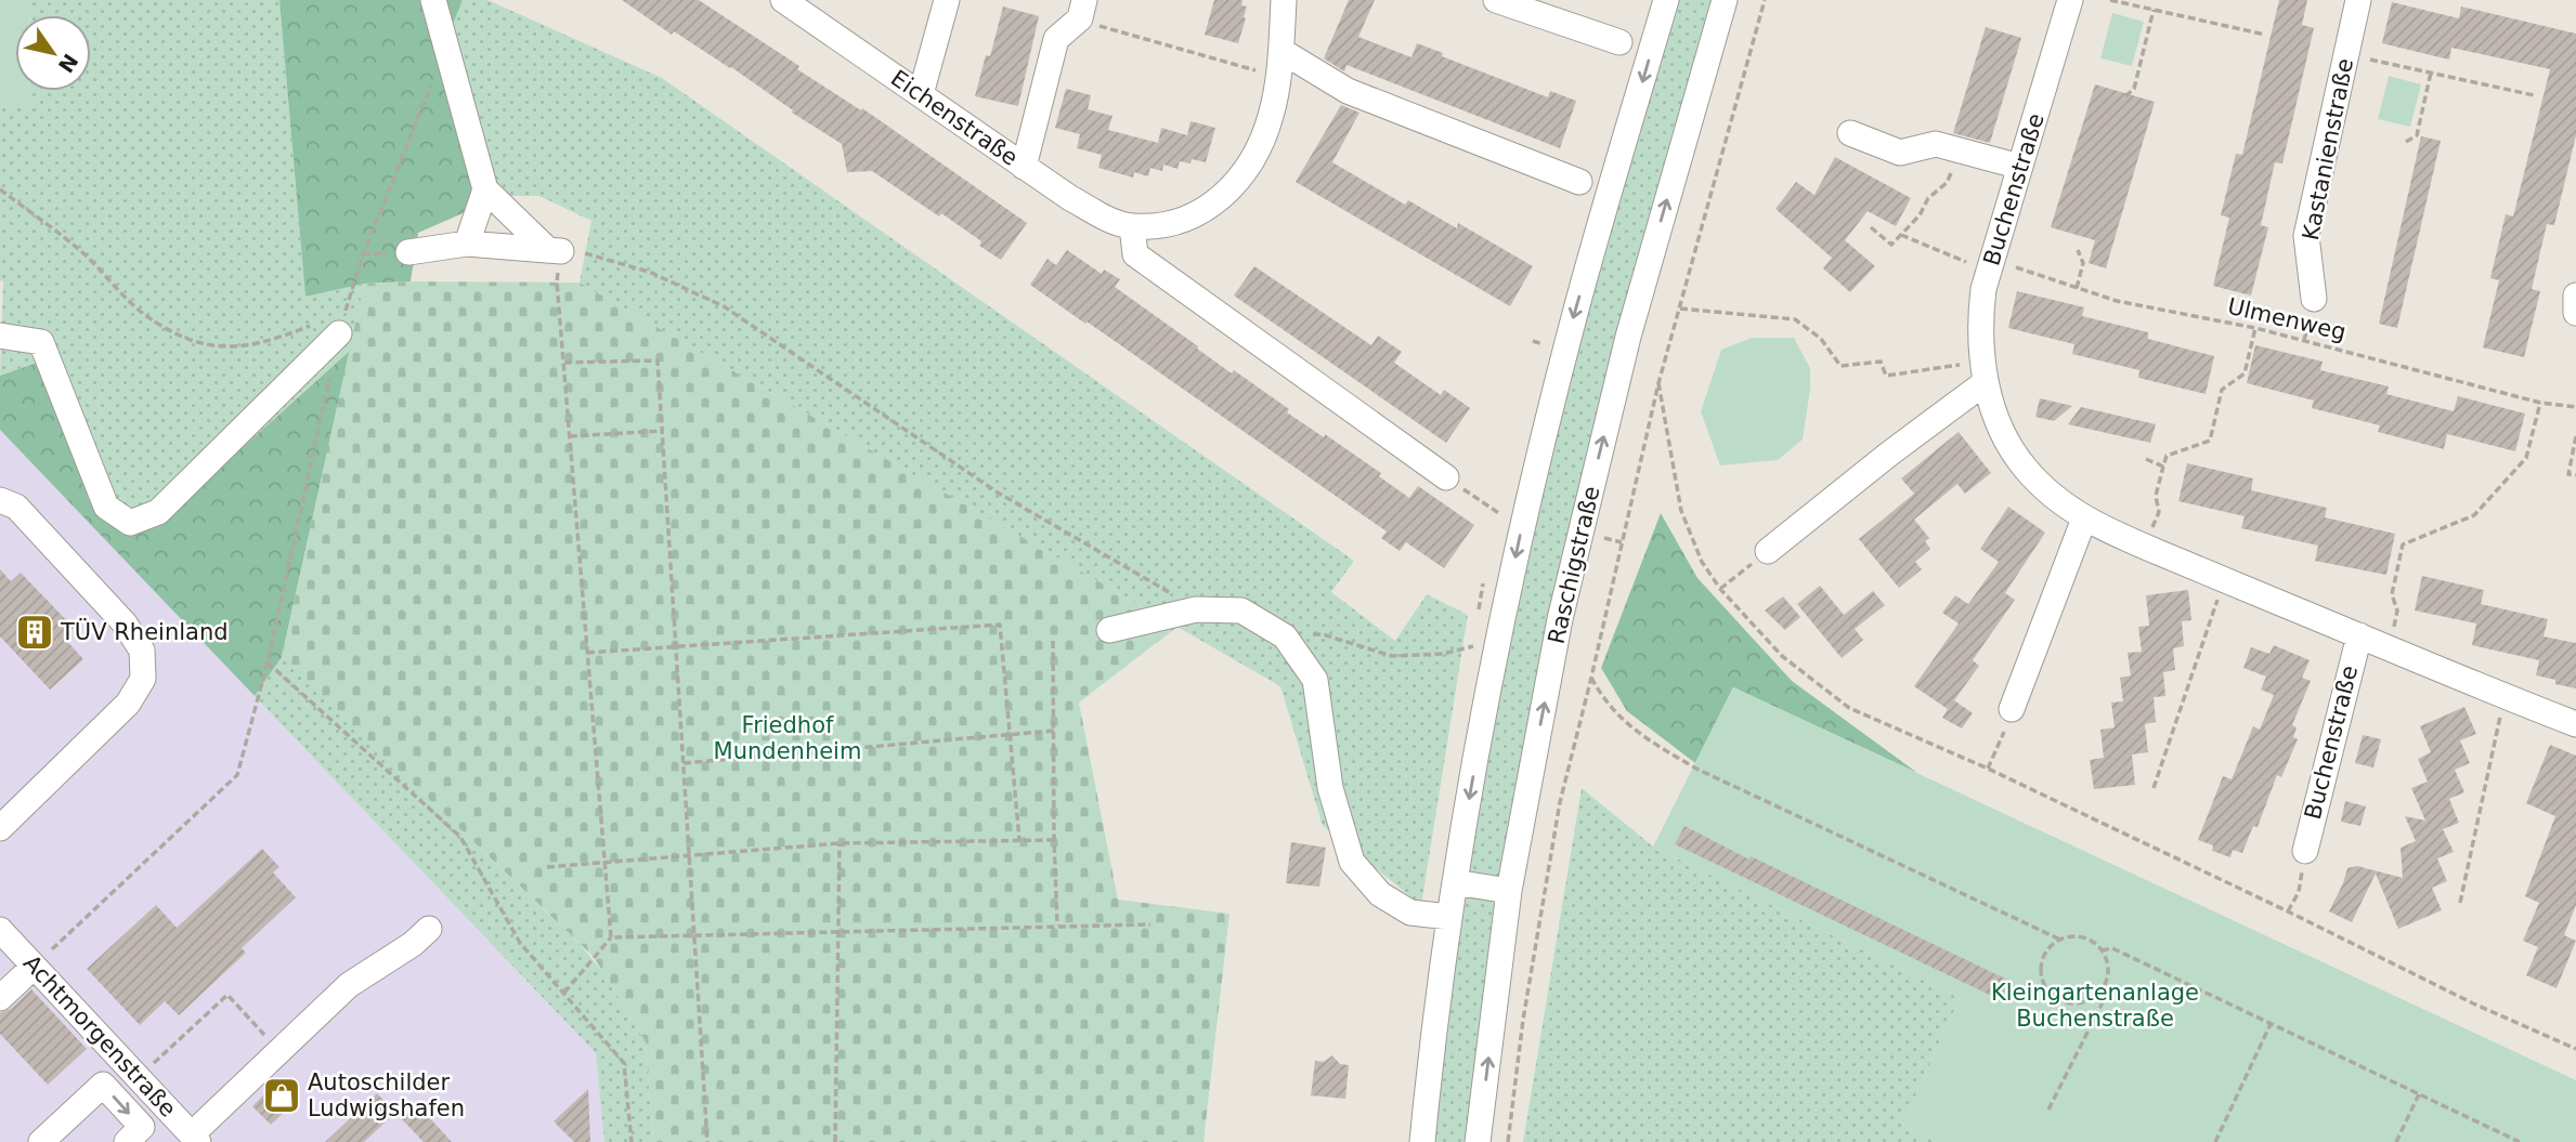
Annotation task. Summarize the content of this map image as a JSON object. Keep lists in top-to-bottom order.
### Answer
{
  "streets": {
    "street": [
      "Eichenstraße",
      "Kastanienstraße",
      "Buchenstraße",
      "Raschigstraße",
      "Achtmorgenstraße"
    ],
    "path": ["Ulmenweg"]
  },
  "crossings": [
    ["Buchenstraße", "Ulmenweg"]
  ],
  "parks": ["Friedhof Mundenheim", "Kleingartenanlage Buchenstraße"],
  "places": {
    "building": ["TÜV Rheinland"],
    "shop": ["Autoschilder Ludwigshafen"]
  },
  "north": "bottom right"
}
